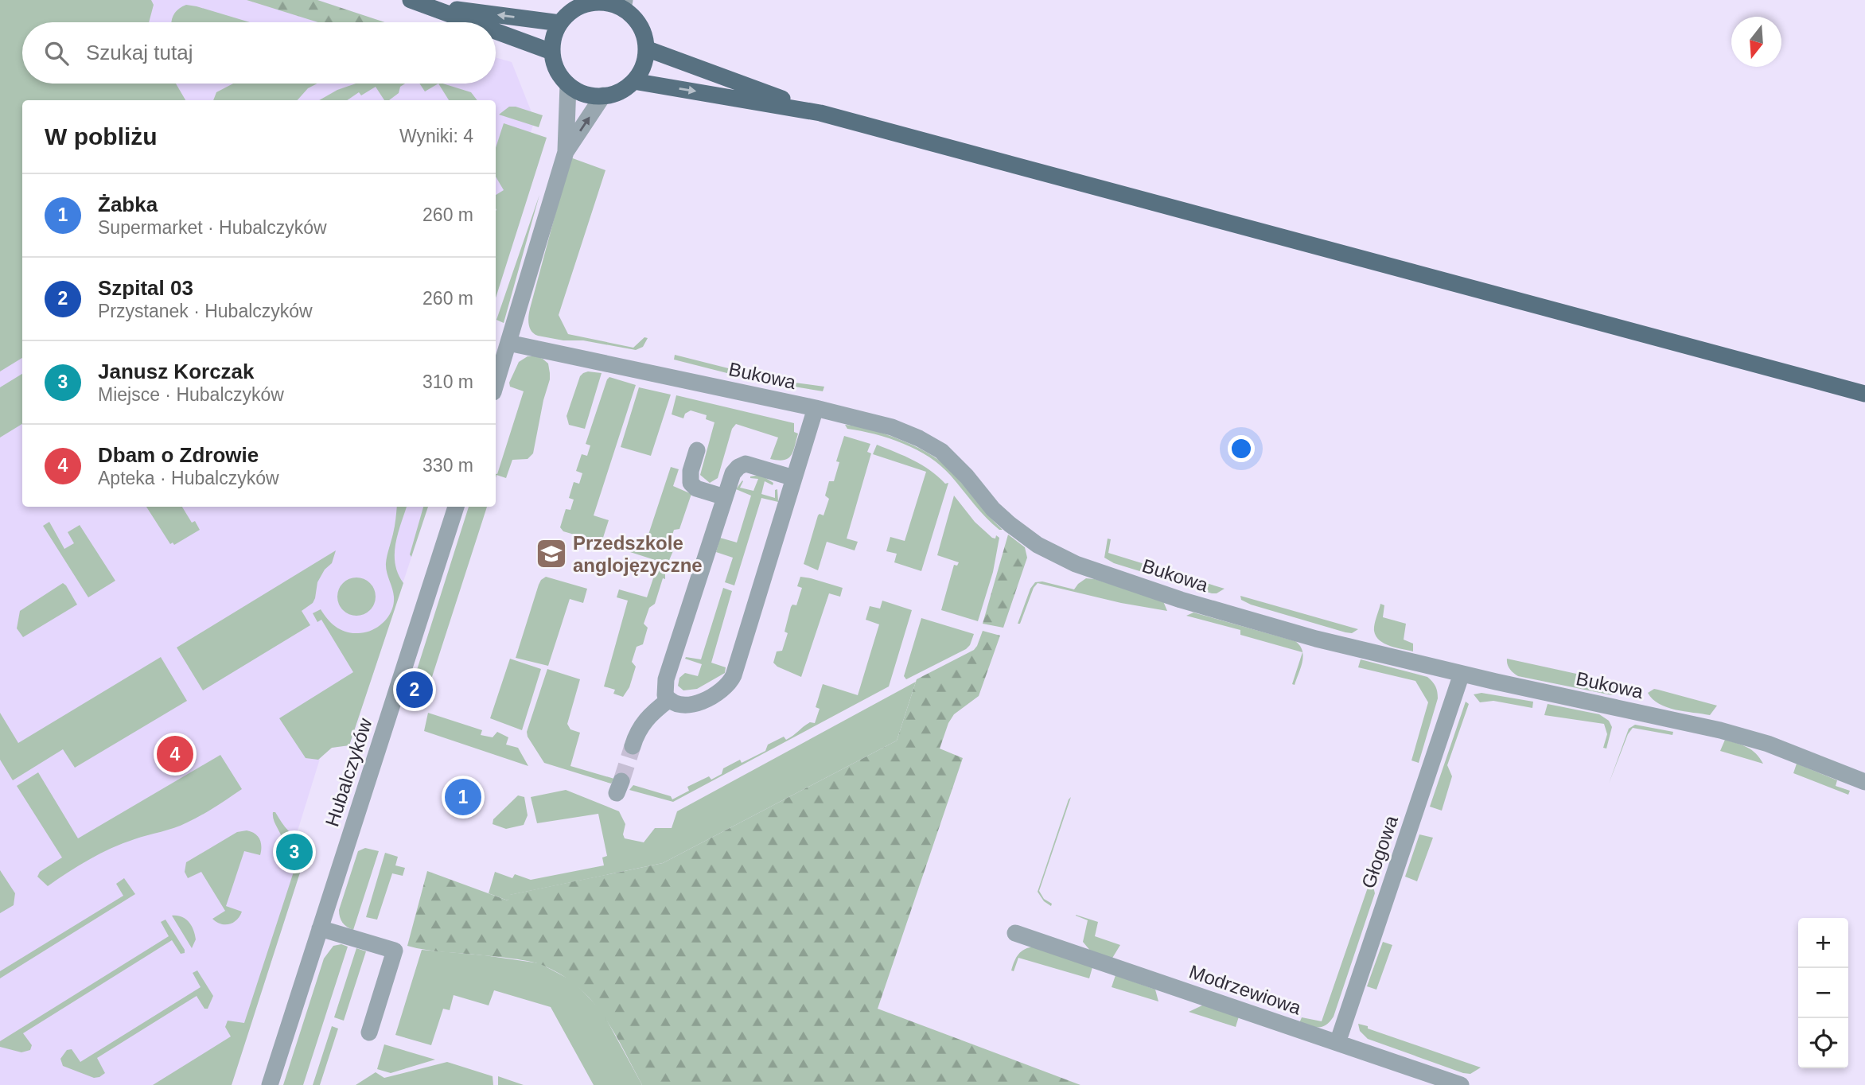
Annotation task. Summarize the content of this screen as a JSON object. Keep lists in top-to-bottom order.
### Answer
{
  "streets": {
    "street": [
      "Bukowa",
      "Hubalczyków",
      "Głogowa",
      "Modrzewiowa"
    ]
  },
  "crossings": [
    ["Bukowa", "Głogowa"],
    ["Głogowa", "Modrzewiowa"]
  ],
  "places": {
    "school or university": ["Przedszkole anglojęzyczne"]
  },
  "north": "bottom",
  "page": {
    "search": "Szukaj tutaj",
    "heading": ["W pobliżu", "Wyniki: 4"],
    "list": [
      {
        "mark": "1",
        "name": "Żabka",
        "note": "Supermarket · Hubalczyków",
        "value": "260 m"
      },
      {
        "mark": "2",
        "name": "Szpital 03",
        "note": "Przystanek · Hubalczyków",
        "value": "260 m"
      },
      {
        "mark": "3",
        "name": "Janusz Korczak",
        "note": "Miejsce · Hubalczyków",
        "value": "310 m"
      },
      {
        "mark": "4",
        "name": "Dbam o Zdrowie",
        "note": "Apteka · Hubalczyków",
        "value": "330 m"
      }
    ],
    "pins": [
      "2",
      "4",
      "1",
      "3"
    ],
    "map_buttons": ["+", "−"]
  }
}
